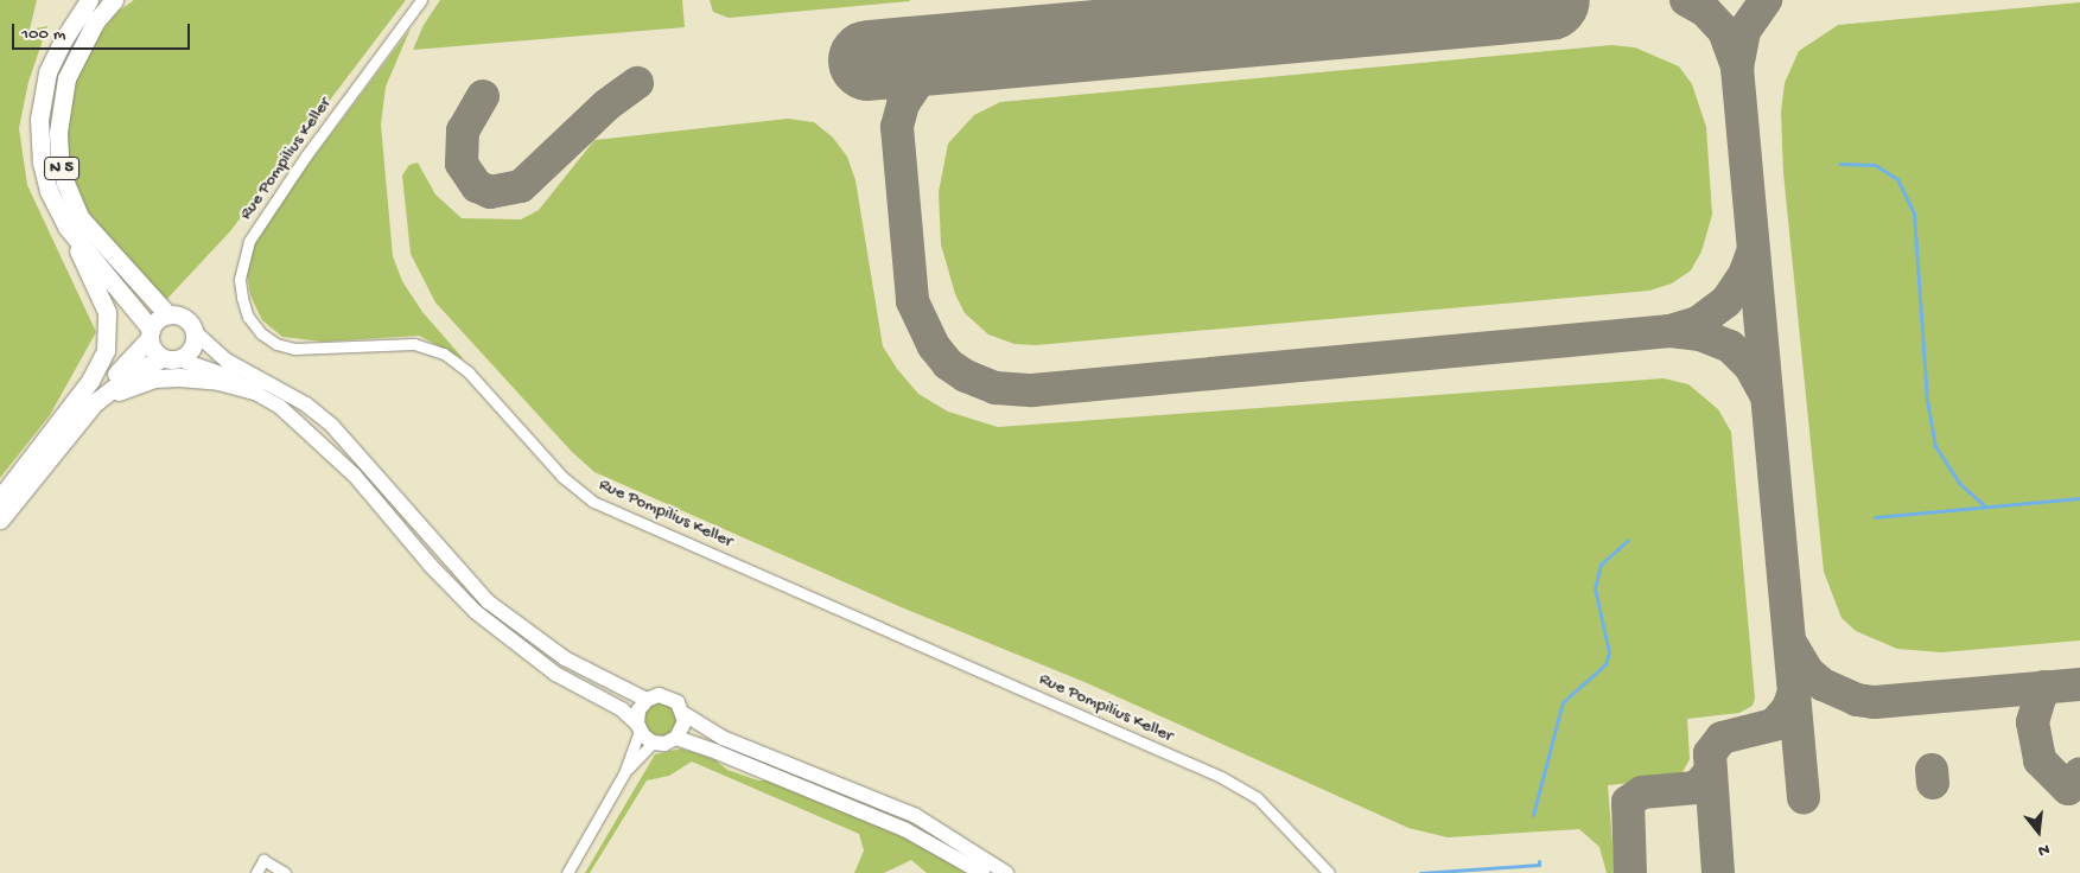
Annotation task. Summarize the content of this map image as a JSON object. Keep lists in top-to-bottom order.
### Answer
{
  "streets": {
    "main road": ["N 5"],
    "street": ["Rue Pompilius Keller"]
  },
  "scale_bar": "100 m",
  "north": "bottom"
}
